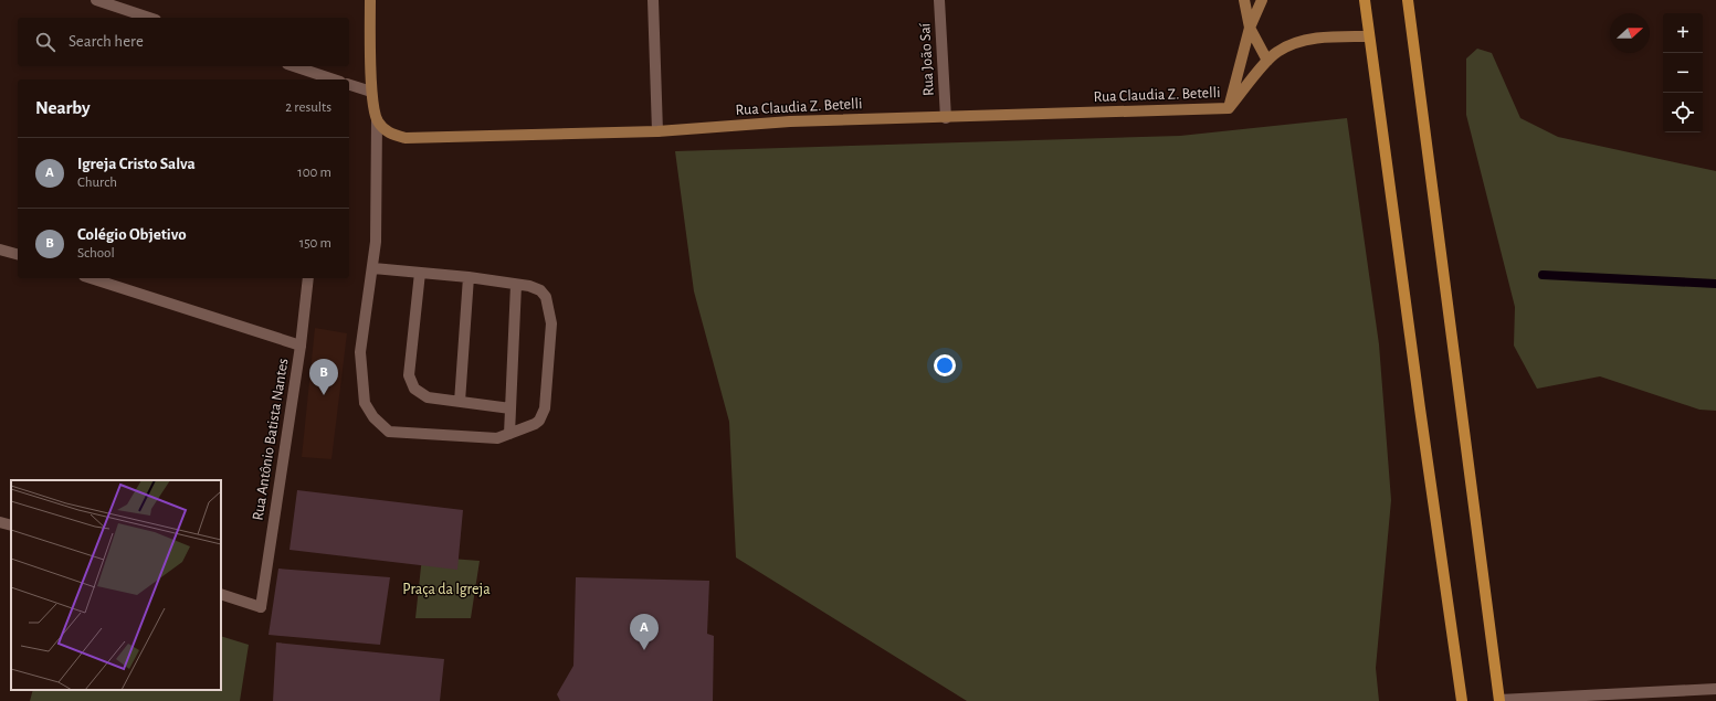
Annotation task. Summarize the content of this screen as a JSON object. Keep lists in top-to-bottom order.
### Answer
{
  "streets": {
    "street": ["Rua João Saí", "Rua Claudia Z. Betelli", "Rua Antônio Batista Nantes"]
  },
  "crossings": [
    ["Rua João Saí", "Rua Claudia Z. Betelli"]
  ],
  "parks": ["Praça da Igreja"],
  "north": "right",
  "page": {
    "map_buttons": ["+", "−"],
    "search": "Search here",
    "heading": ["Nearby", "2 results"],
    "list": [
      {
        "mark": "A",
        "name": "Igreja Cristo Salva",
        "note": "Church",
        "value": "100 m"
      },
      {
        "mark": "B",
        "name": "Colégio Objetivo",
        "note": "School",
        "value": "150 m"
      }
    ],
    "pins": ["B", "A"]
  }
}
